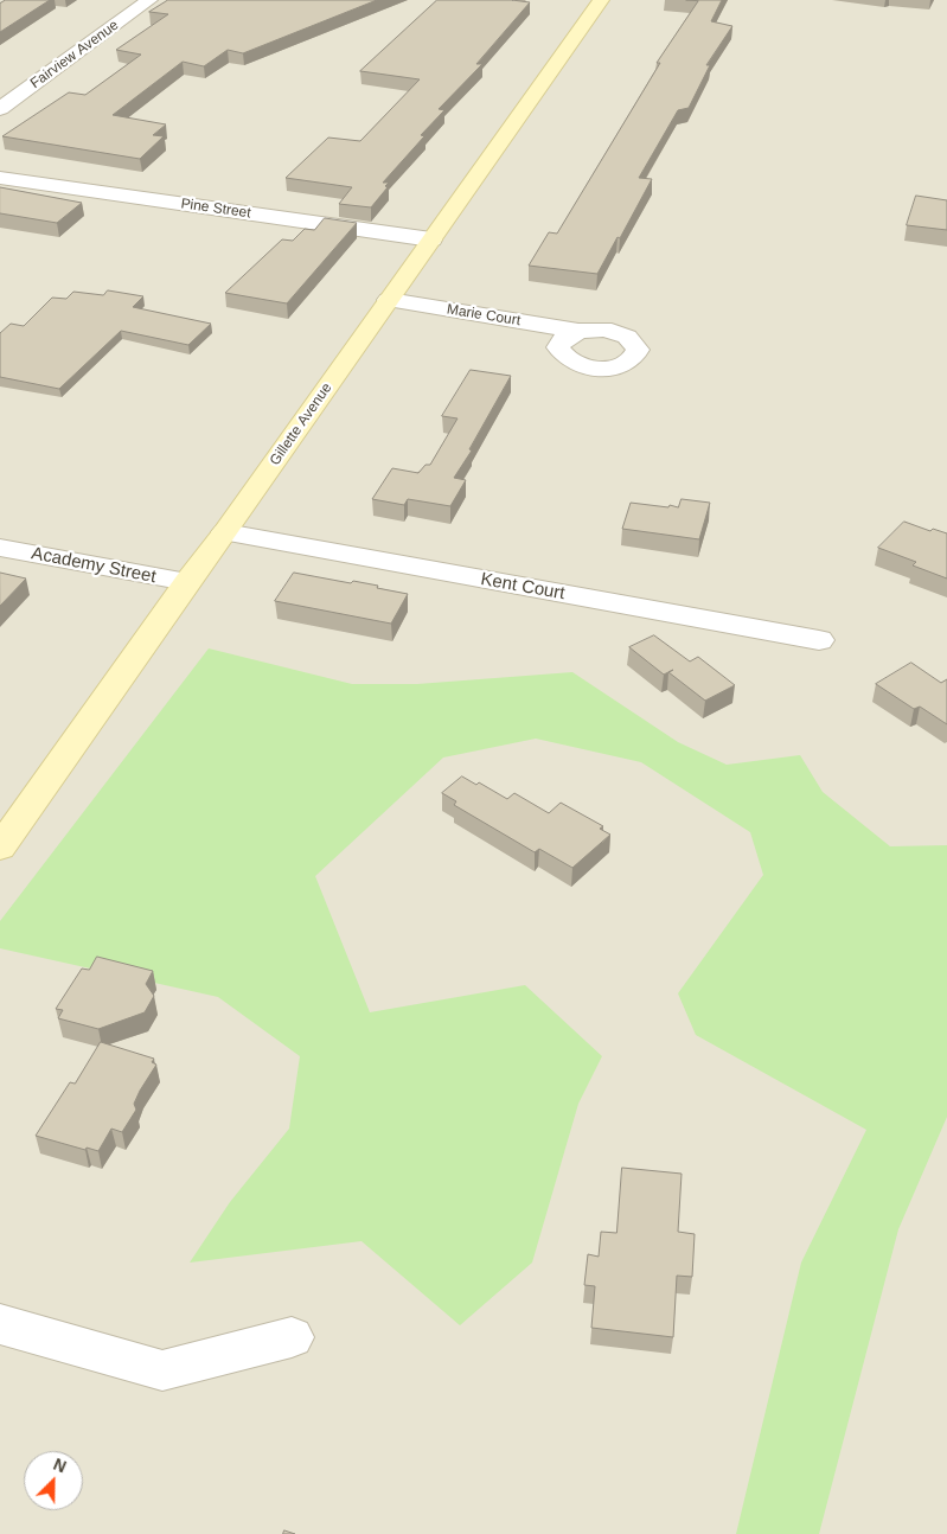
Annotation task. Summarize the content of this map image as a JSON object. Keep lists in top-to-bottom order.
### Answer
{
  "streets": {
    "street": [
      "Fairview Avenue",
      "Pine Street",
      "Marie Court",
      "Gillette Avenue",
      "Academy Street",
      "Kent Court"
    ]
  },
  "crossings": [
    ["Pine Street", "Gillette Avenue"],
    ["Marie Court", "Gillette Avenue"],
    ["Gillette Avenue", "Academy Street"],
    ["Gillette Avenue", "Kent Court"]
  ],
  "north": "top right"
}
